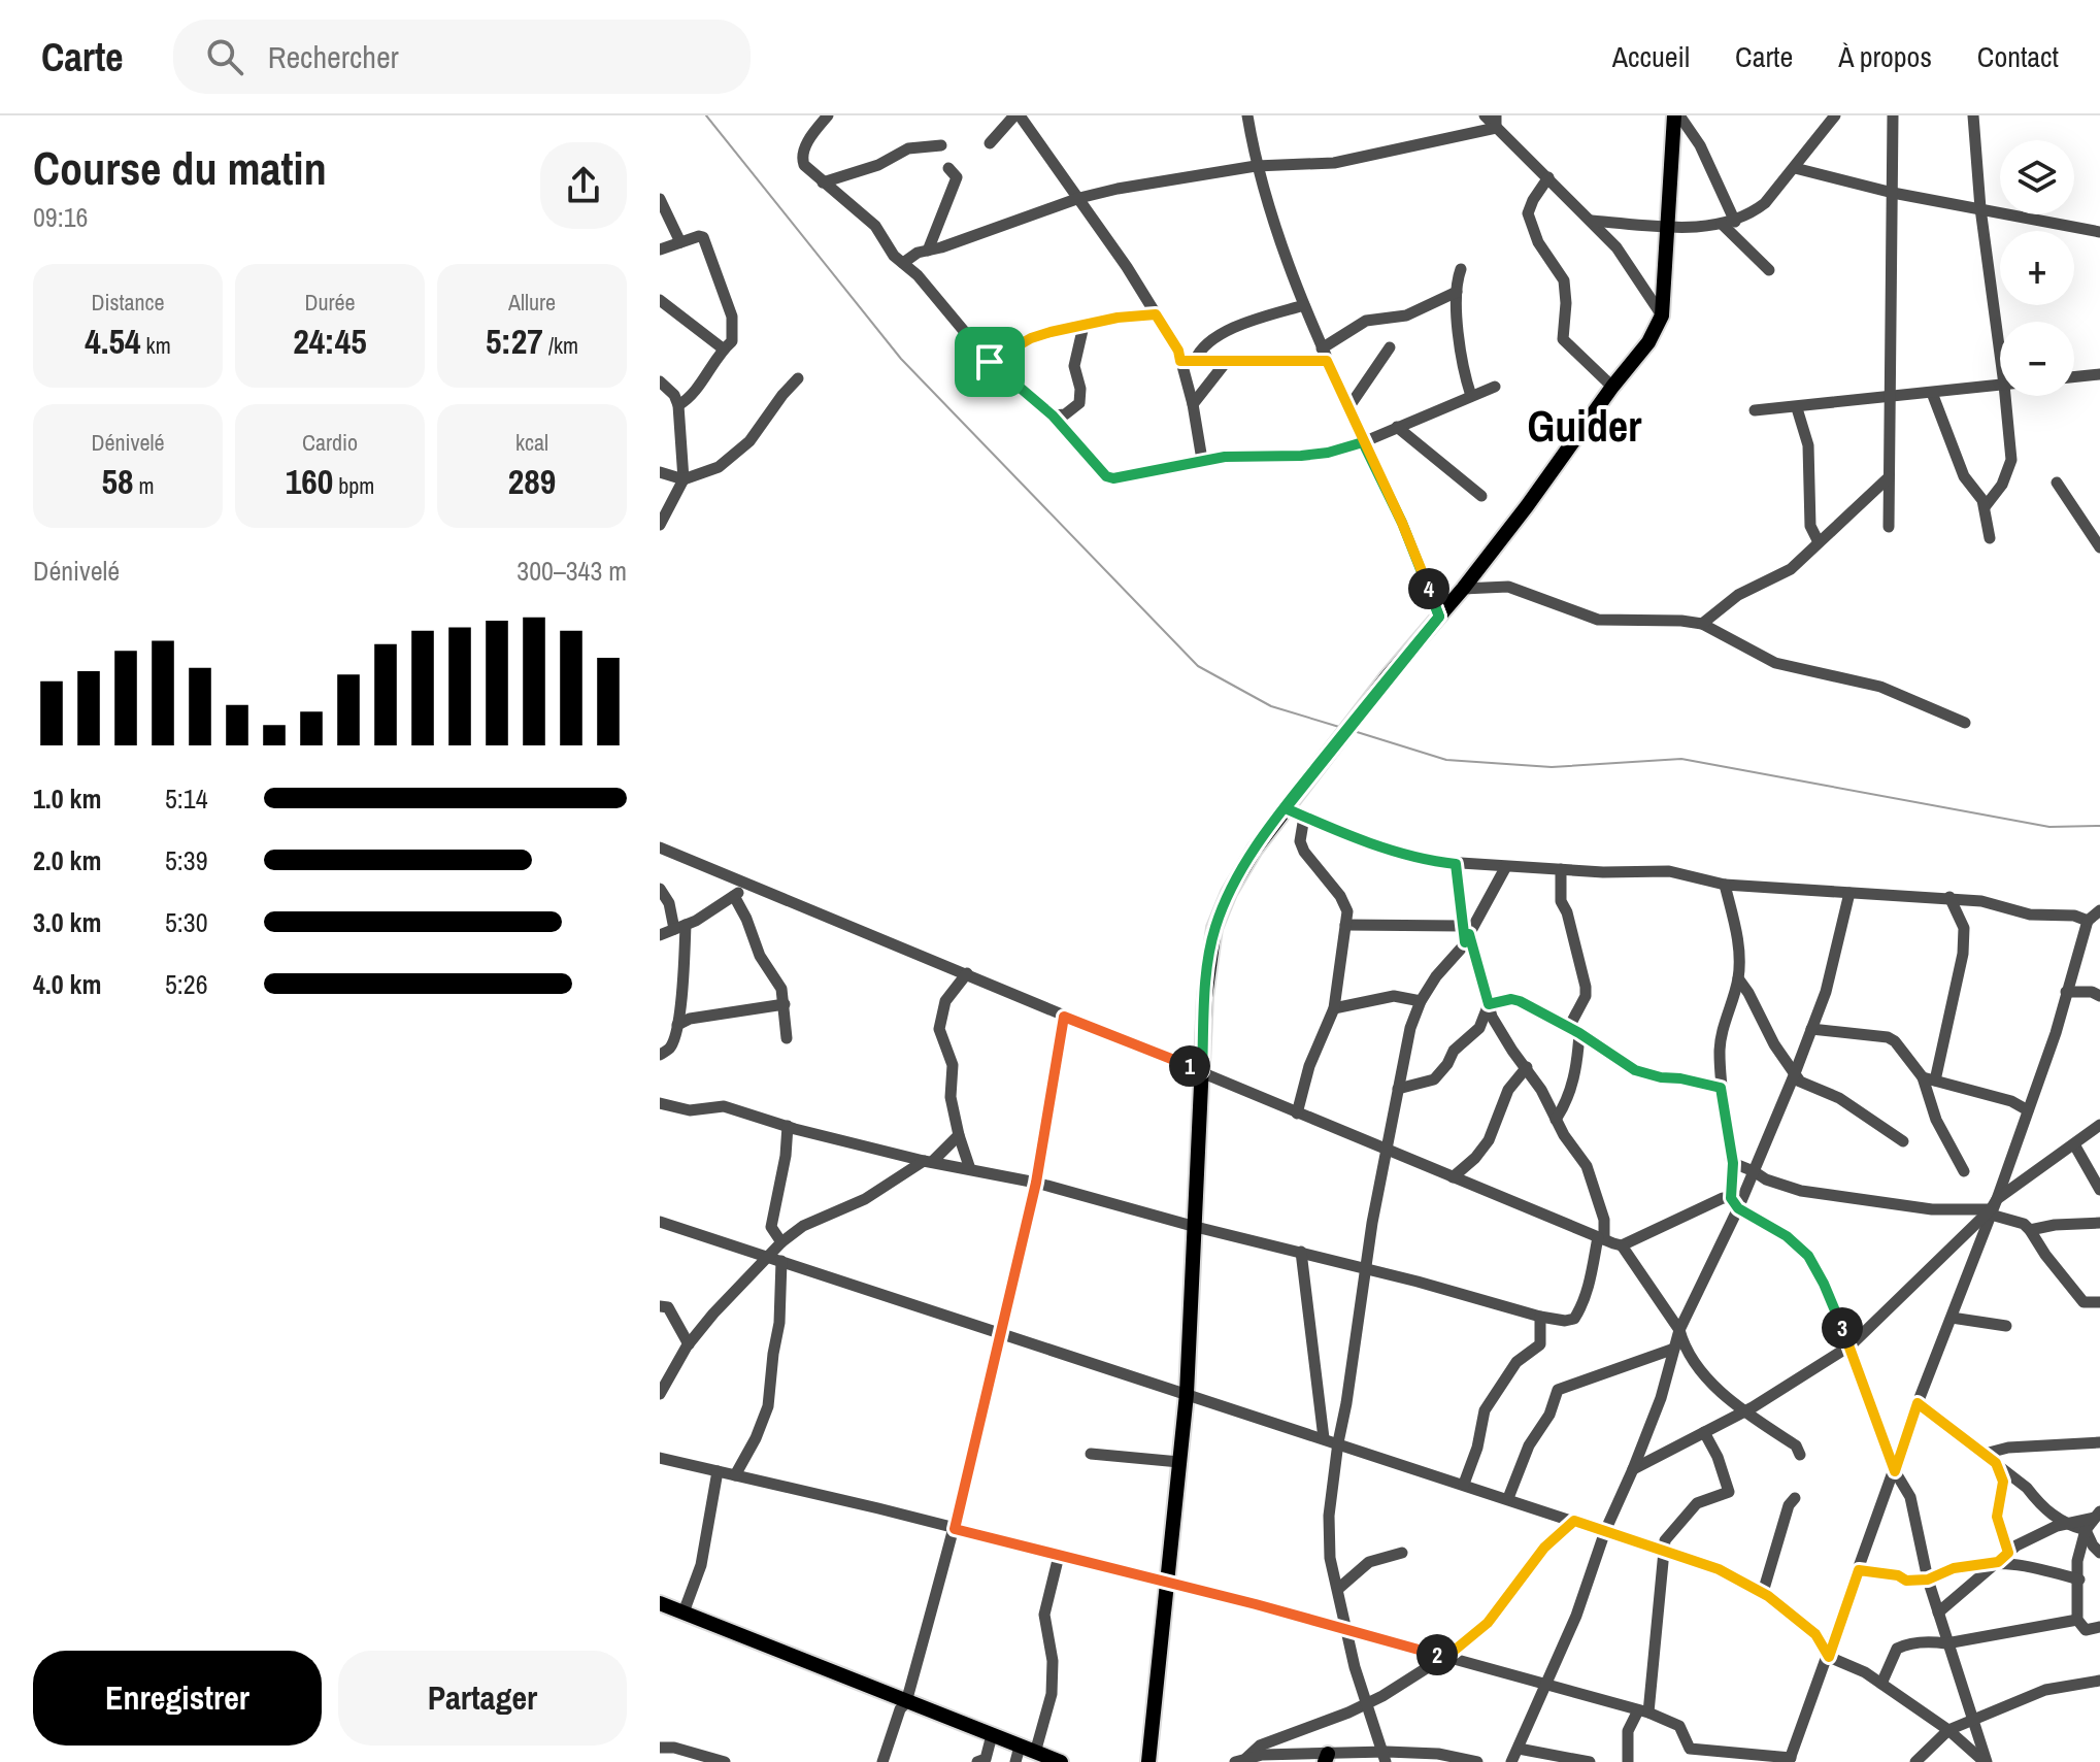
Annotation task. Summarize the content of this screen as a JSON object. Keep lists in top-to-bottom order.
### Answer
{
  "districts": ["Guider"],
  "page": {
    "header": "Carte",
    "search": "Rechercher",
    "nav": [
      "Accueil",
      "Carte",
      "À propos",
      "Contact"
    ],
    "heading": ["Course du matin", "09:16"],
    "map_buttons": ["+", "−"],
    "stats": [
      ["Distance", "4.54 km"],
      ["Durée", "24:45"],
      ["Allure", "5:27 /km"],
      ["Dénivelé", "58 m"],
      ["Cardio", "160 bpm"],
      ["kcal", "289"]
    ],
    "chart": ["Dénivelé", "300–343 m"],
    "pins": [
      "4",
      "1",
      "3",
      "2"
    ],
    "list": [
      {
        "name": "1.0 km",
        "note": "5:14"
      },
      {
        "name": "2.0 km",
        "note": "5:39"
      },
      {
        "name": "3.0 km",
        "note": "5:30"
      },
      {
        "name": "4.0 km",
        "note": "5:26"
      }
    ],
    "buttons": ["Enregistrer", "Partager"]
  }
}
